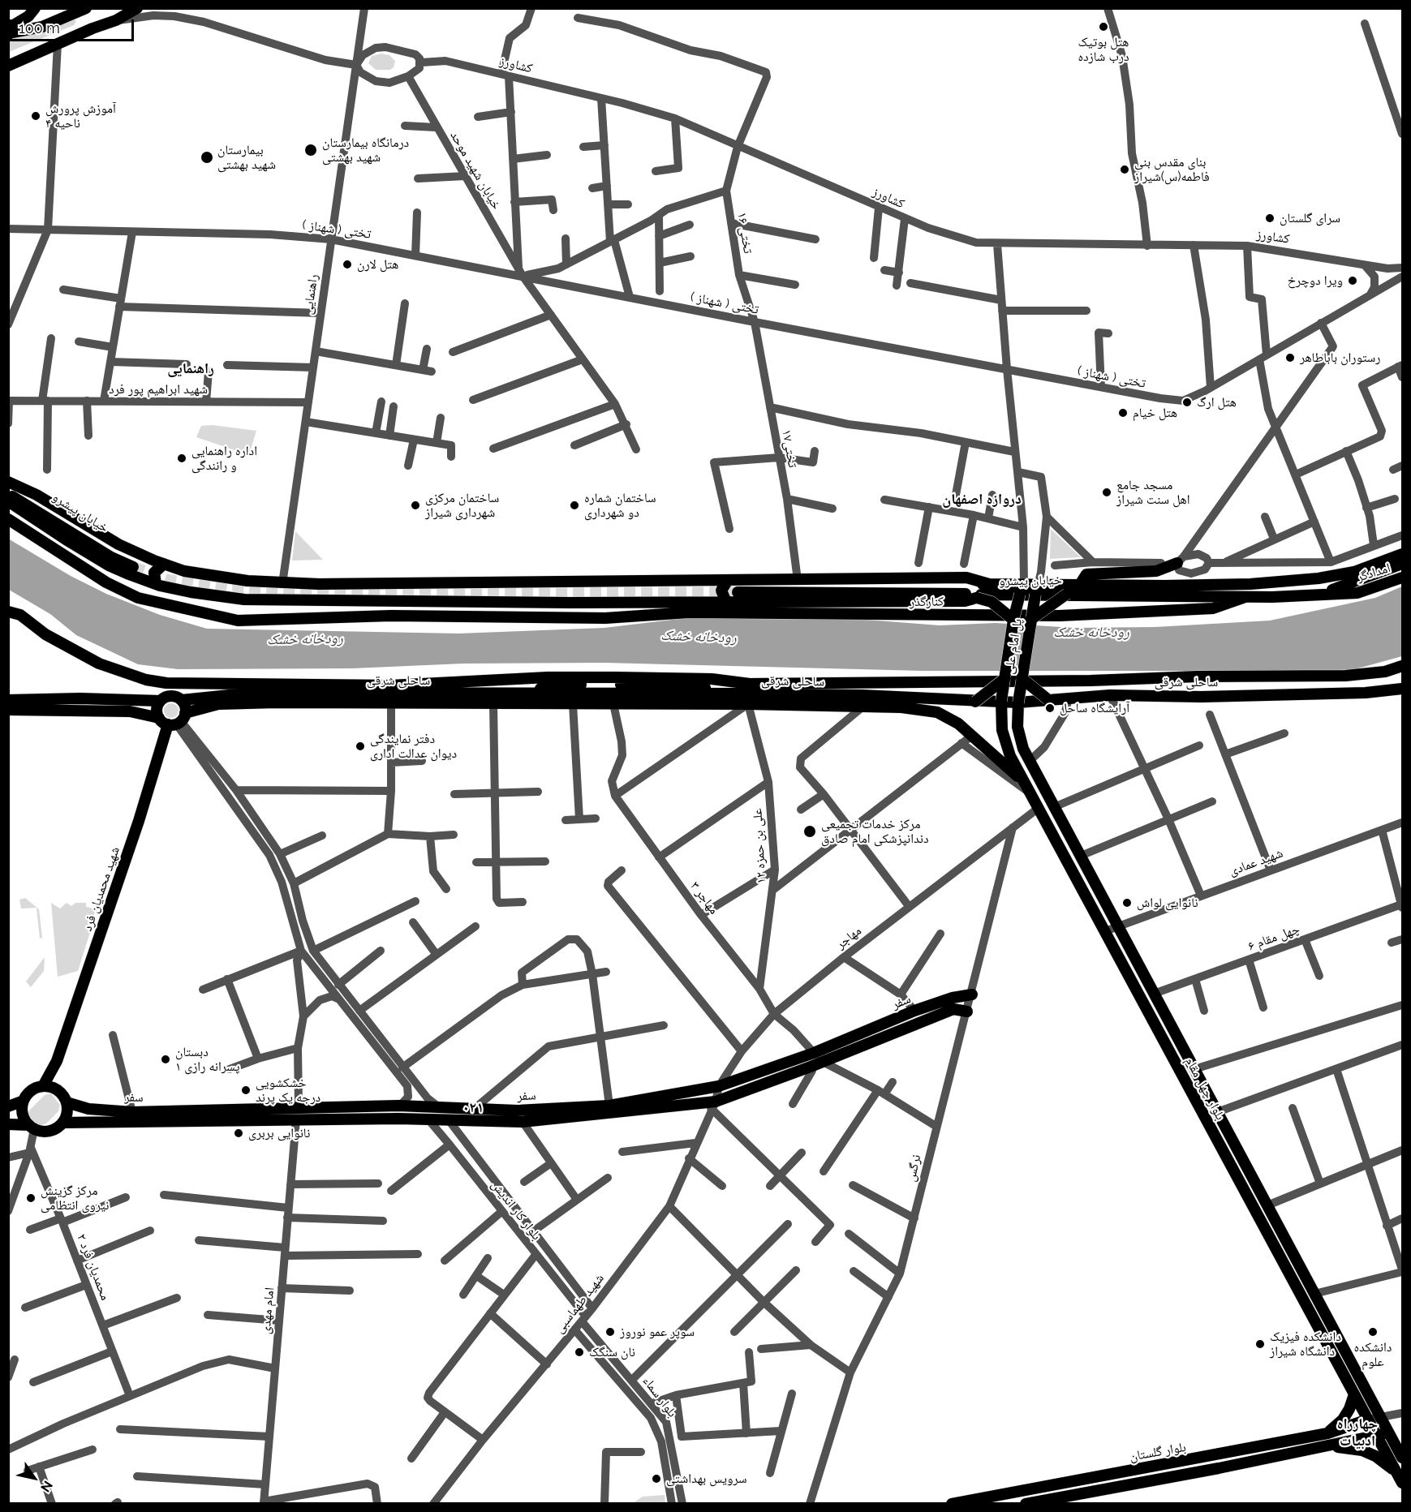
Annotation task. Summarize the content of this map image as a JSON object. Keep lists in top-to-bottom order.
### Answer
{
  "streets": {
    "main road": [
      "خیابان پیشرو",
      "امدادگر",
      "کنارگذر",
      "پل امام علی",
      "ساحلی شرقی",
      "شهید محمدیان فرد",
      "سفر",
      "بلوار چهل مقام",
      "بلوار گلستان"
    ],
    "street": [
      "کشاورز",
      "خیابان شهید موحد",
      "تختی ( شهناز )",
      "تختی ۱۶",
      "راهنمایی",
      "شهید ابراهیم پور فرد",
      "تختی۱۷",
      "۱۲ علی بن حمزه",
      "شهید عمادی",
      "۳ مهاجر",
      "مهاجر",
      "چهل مقام ۶",
      "نرگس",
      "بلوار کار اندیش",
      "۲ محمدیان فرد",
      "شهید طهماسبی",
      "امام مهدی",
      "بلوار سماء"
    ]
  },
  "crossings": [
    ["کشاورز", "تختی ۱۶"],
    ["خیابان شهید موحد", "تختی ( شهناز )"],
    ["تختی ( شهناز )", "تختی ۱۶"],
    ["تختی ( شهناز )", "راهنمایی"],
    ["تختی ( شهناز )", "تختی۱۷"],
    ["تختی ۱۶", "تختی۱۷"],
    ["راهنمایی", "شهید ابراهیم پور فرد"],
    ["خیابان پیشرو", "امدادگر"],
    ["خیابان پیشرو", "کنارگذر"],
    ["خیابان پیشرو", "پل امام علی"],
    ["پل امام علی", "ساحلی شرقی"],
    ["پل امام علی", "بلوار چهل مقام"],
    ["ساحلی شرقی", "۱۲ علی بن حمزه"],
    ["ساحلی شرقی", "شهید محمدیان فرد"],
    ["ساحلی شرقی", "بلوار چهل مقام"],
    ["۱۲ علی بن حمزه", "۳ مهاجر"],
    ["شهید عمادی", "بلوار چهل مقام"],
    ["۳ مهاجر", "مهاجر"],
    ["مهاجر", "سفر"],
    ["مهاجر", "بلوار چهل مقام"],
    ["مهاجر", "نرگس"],
    ["مهاجر", "شهید طهماسبی"],
    ["چهل مقام ۶", "بلوار چهل مقام"],
    ["سفر", "نرگس"],
    ["سفر", "بلوار کار اندیش"],
    ["سفر", "شهید طهماسبی"],
    ["سفر", "امام مهدی"],
    ["بلوار چهل مقام", "بلوار گلستان"],
    ["بلوار کار اندیش", "شهید طهماسبی"],
    ["بلوار کار اندیش", "بلوار سماء"],
    ["شهید طهماسبی", "بلوار سماء"]
  ],
  "districts": [
    "راهنمایی",
    "دروازه اصفهان",
    "۰۲۱",
    "چهارراه ادبیات"
  ],
  "water": ["رودخانه خشک"],
  "places": [
    "هتل بوتیک درب شازده",
    "آموزش پرورش ناحیه ۴",
    "درمانگاه بیمارستان شهید بهشتی",
    "بیمارستان شهید بهشتی",
    "بنای مقدس بنی فاطمه(س)شیراز",
    "سرای گلستان",
    "هتل لارن",
    "ویرا دوچرخ",
    "رستوران باباطاهر",
    "هتل ارگ",
    "هتل خیام",
    "اداره راهنمایی و رانندگی",
    "مسجد جامع اهل سنت شیراز",
    "ساختمان مرکزی شهرداری شیراز",
    "ساختمان شماره دو شهرداری",
    "آرایشگاه ساحل",
    "دفتر نمایندگی دیوان عدالت اداری",
    "مرکز خدمات تجمیعی دندانپزشکی امام صادق",
    "نانوایی لواش",
    "دبستان پسرانه رازی ۱",
    "خشکشویی درجه یک پرند",
    "نانوایی بربری",
    "مرکز گزینش نیروی انتظامی",
    "سوپر عمو نوروز",
    "دانشکده علوم",
    "دانشکده فیزیک دانشگاه شیراز",
    "نان سنگک",
    "سرویس بهداشتی"
  ],
  "scale_bar": "100 m",
  "north": "bottom right"
}
